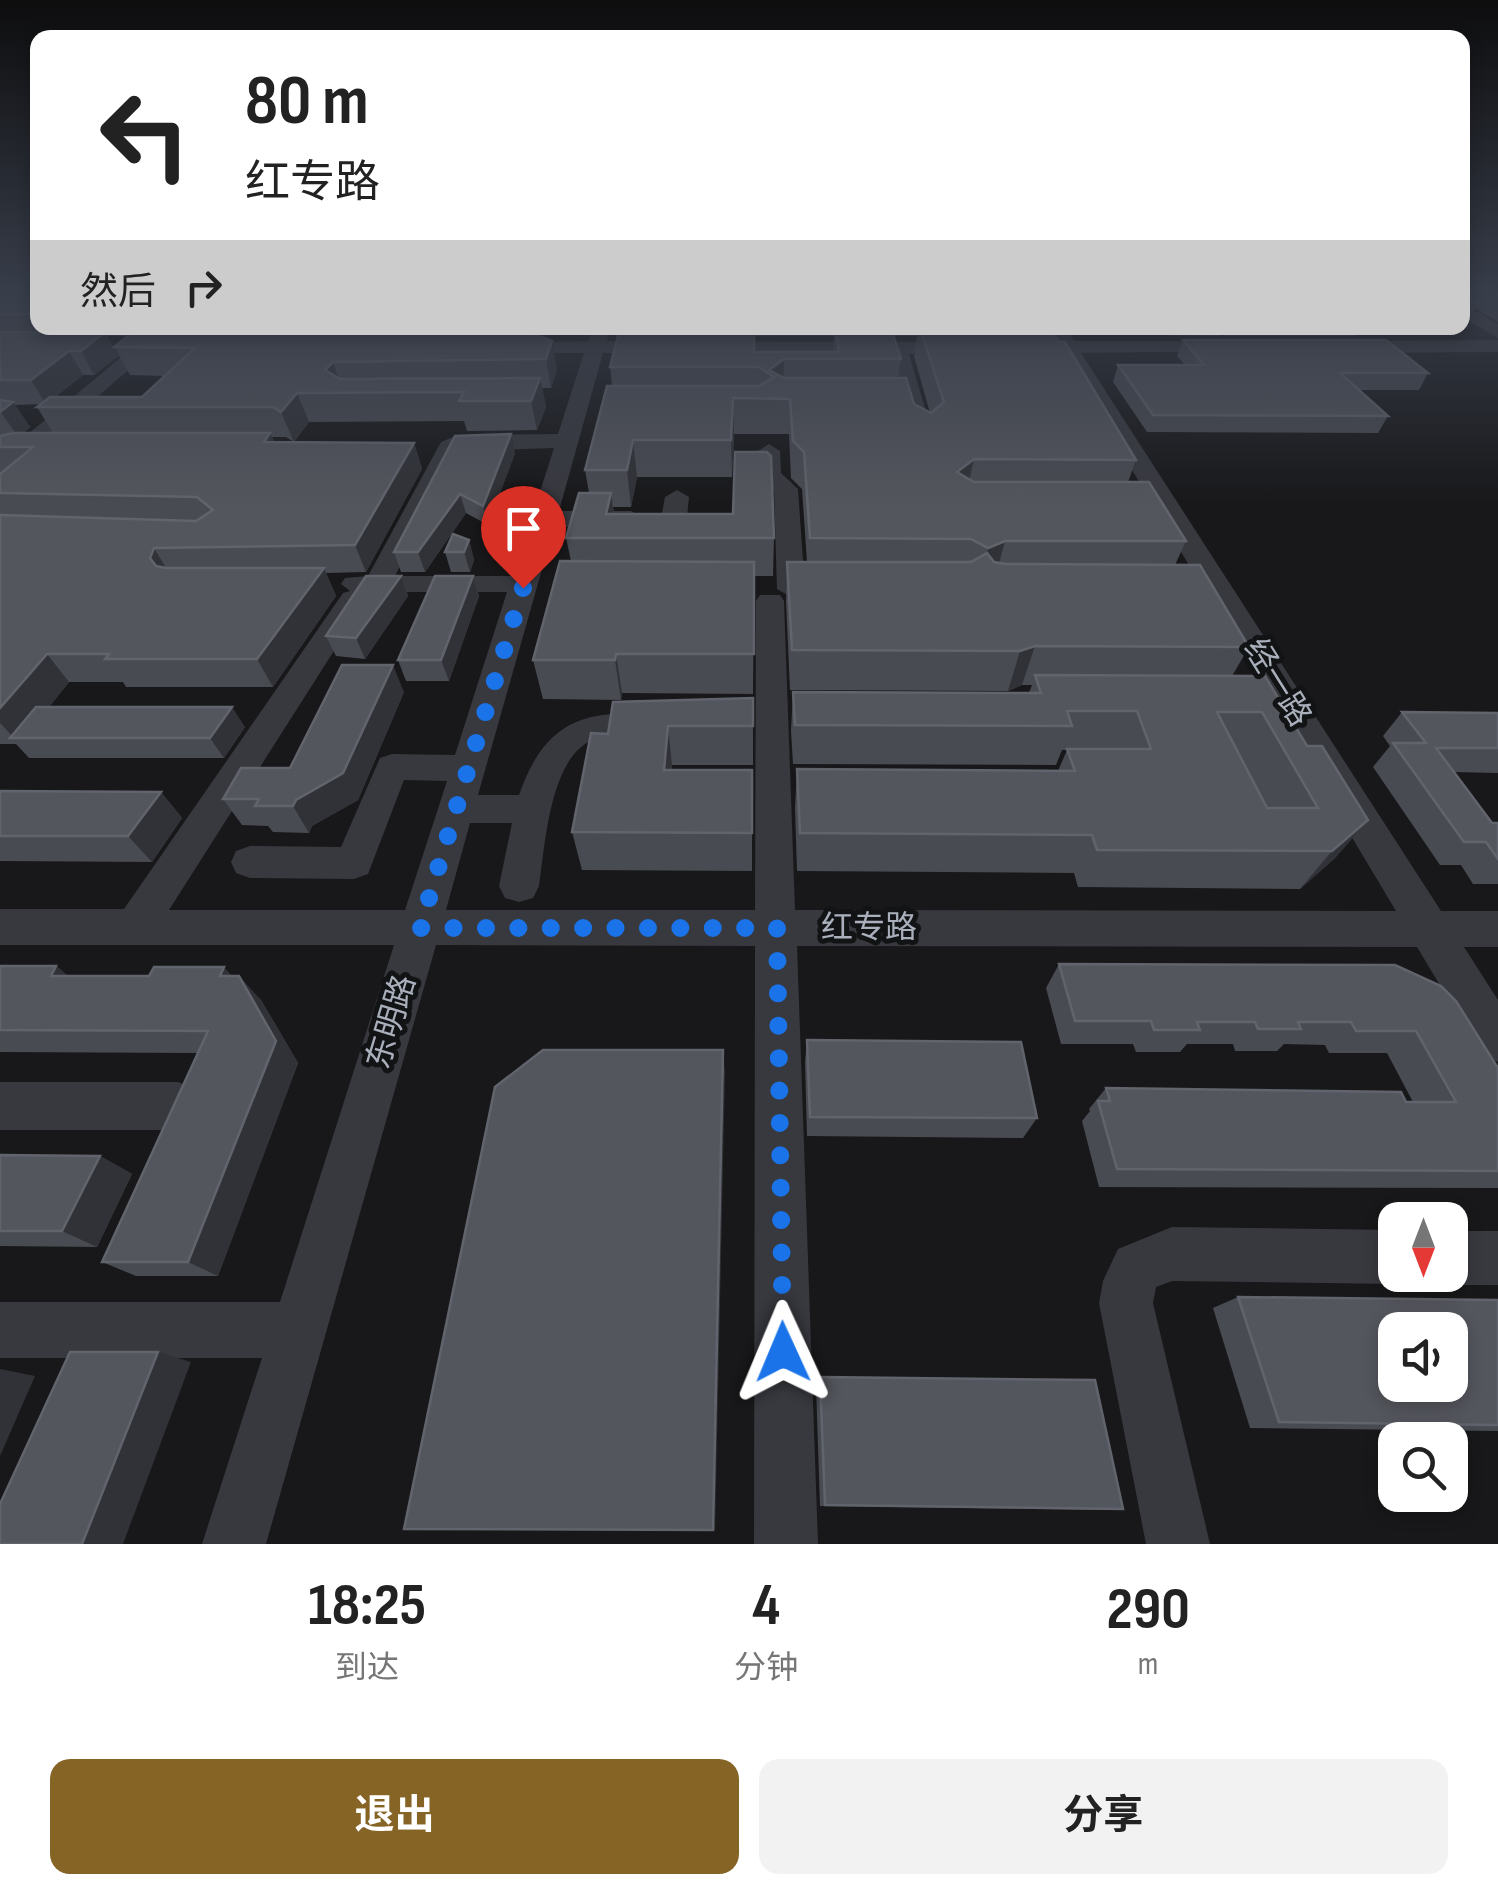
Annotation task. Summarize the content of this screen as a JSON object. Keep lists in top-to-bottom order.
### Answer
{
  "streets": {
    "street": ["经一路", "红专路", "东明路"]
  },
  "crossings": [
    ["经一路", "红专路"],
    ["红专路", "东明路"]
  ],
  "north": "bottom",
  "page": {
    "turn": ["80 m", "红专路"],
    "then": "然后",
    "eta": [
      "18:25",
      "到达",
      "4",
      "分钟",
      "290",
      "m"
    ],
    "buttons": ["退出", "分享"]
  }
}
